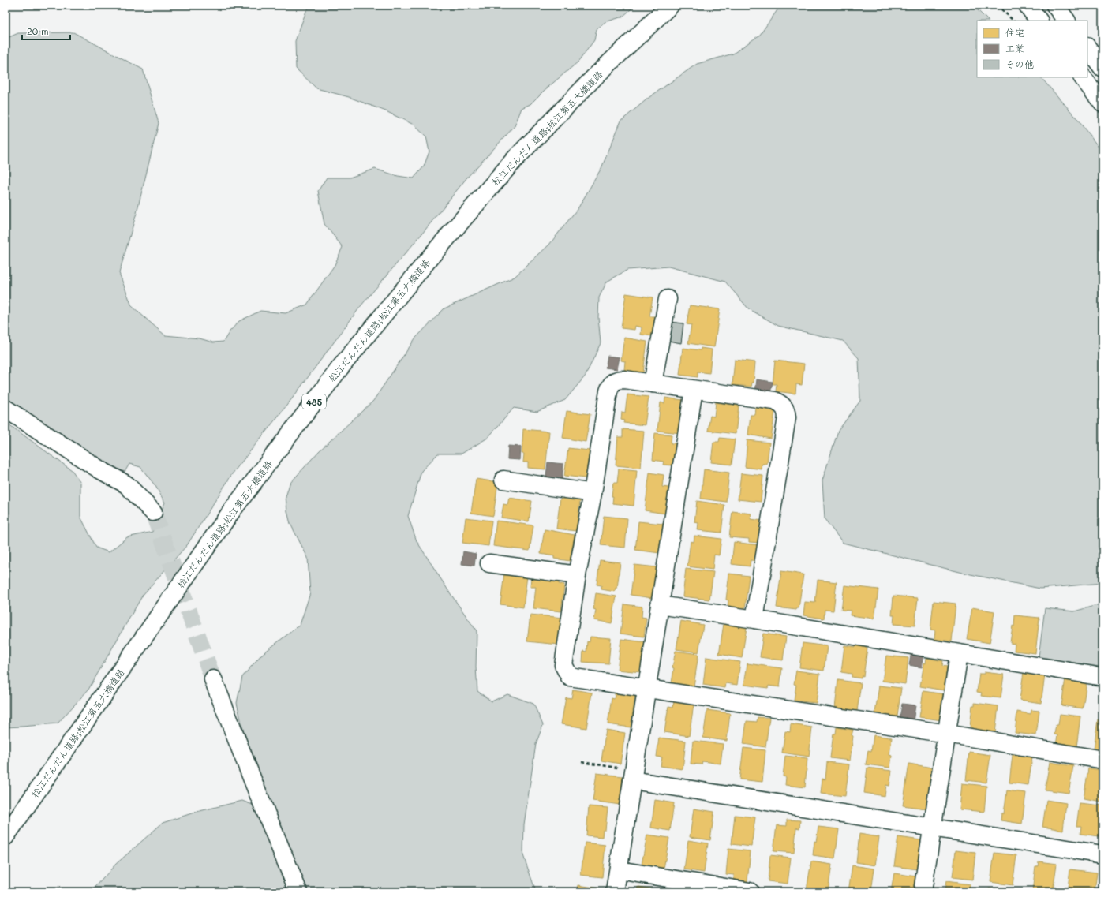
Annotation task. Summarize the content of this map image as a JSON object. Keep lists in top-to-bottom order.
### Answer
{
  "streets": {
    "main road": ["松江だんだん道路;松江第五大橋道路", "485"]
  },
  "legend": ["住宅", "工業", "その他"],
  "scale_bar": "20 m"
}
